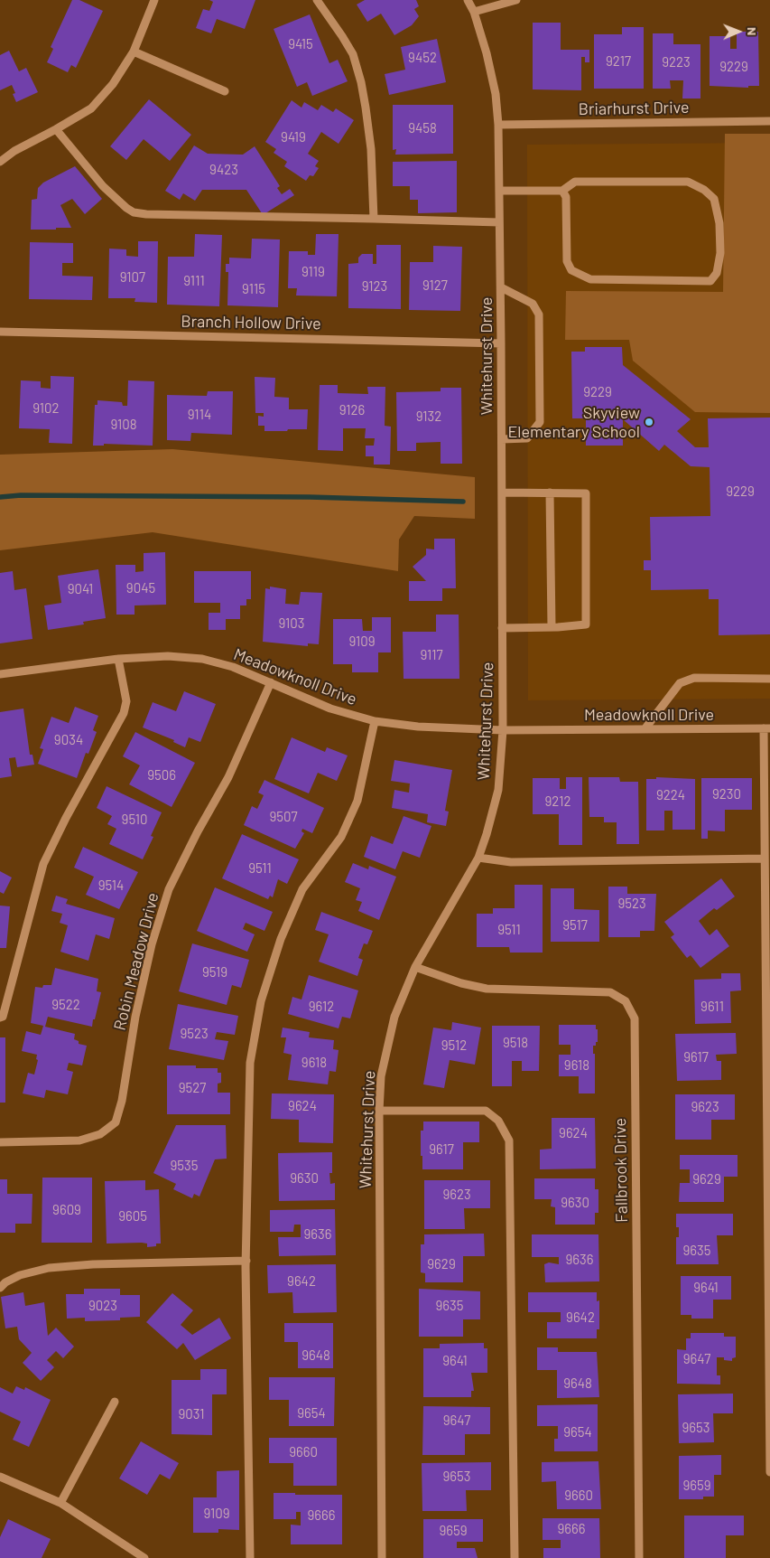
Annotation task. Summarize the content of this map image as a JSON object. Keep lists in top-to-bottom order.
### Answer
{
  "streets": {
    "street": [
      "Briarhurst Drive",
      "Branch Hollow Drive",
      "Whitehurst Drive",
      "Meadowknoll Drive",
      "Robin Meadow Drive",
      "Fallbrook Drive"
    ]
  },
  "crossings": [
    ["Briarhurst Drive", "Whitehurst Drive"],
    ["Branch Hollow Drive", "Whitehurst Drive"],
    ["Whitehurst Drive", "Meadowknoll Drive"],
    ["Whitehurst Drive", "Fallbrook Drive"],
    ["Meadowknoll Drive", "Robin Meadow Drive"]
  ],
  "places": ["Skyview Elementary School"],
  "house_numbers": [
    "9415",
    "9452",
    "9217",
    "9223",
    "9229",
    "9458",
    "9419",
    "9423",
    "9119",
    "9107",
    "9111",
    "9127",
    "9123",
    "9115",
    "9229",
    "9102",
    "9126",
    "9114",
    "9132",
    "9108",
    "9229",
    "9045",
    "9041",
    "9103",
    "9109",
    "9117",
    "9034",
    "9506",
    "9230",
    "9224",
    "9212",
    "9507",
    "9510",
    "9511",
    "9514",
    "9523",
    "9517",
    "9511",
    "9519",
    "9522",
    "9612",
    "9611",
    "9523",
    "9518",
    "9512",
    "9617",
    "9618",
    "9618",
    "9527",
    "9624",
    "9623",
    "9624",
    "9617",
    "9535",
    "9630",
    "9629",
    "9623",
    "9630",
    "9609",
    "9605",
    "9636",
    "9635",
    "9636",
    "9629",
    "9642",
    "9641",
    "9023",
    "9635",
    "9642",
    "9648",
    "9647",
    "9641",
    "9648",
    "9654",
    "9031",
    "9647",
    "9653",
    "9654",
    "9660",
    "9653",
    "9659",
    "9660",
    "9109",
    "9666",
    "9666",
    "9659"
  ],
  "north": "right"
}
